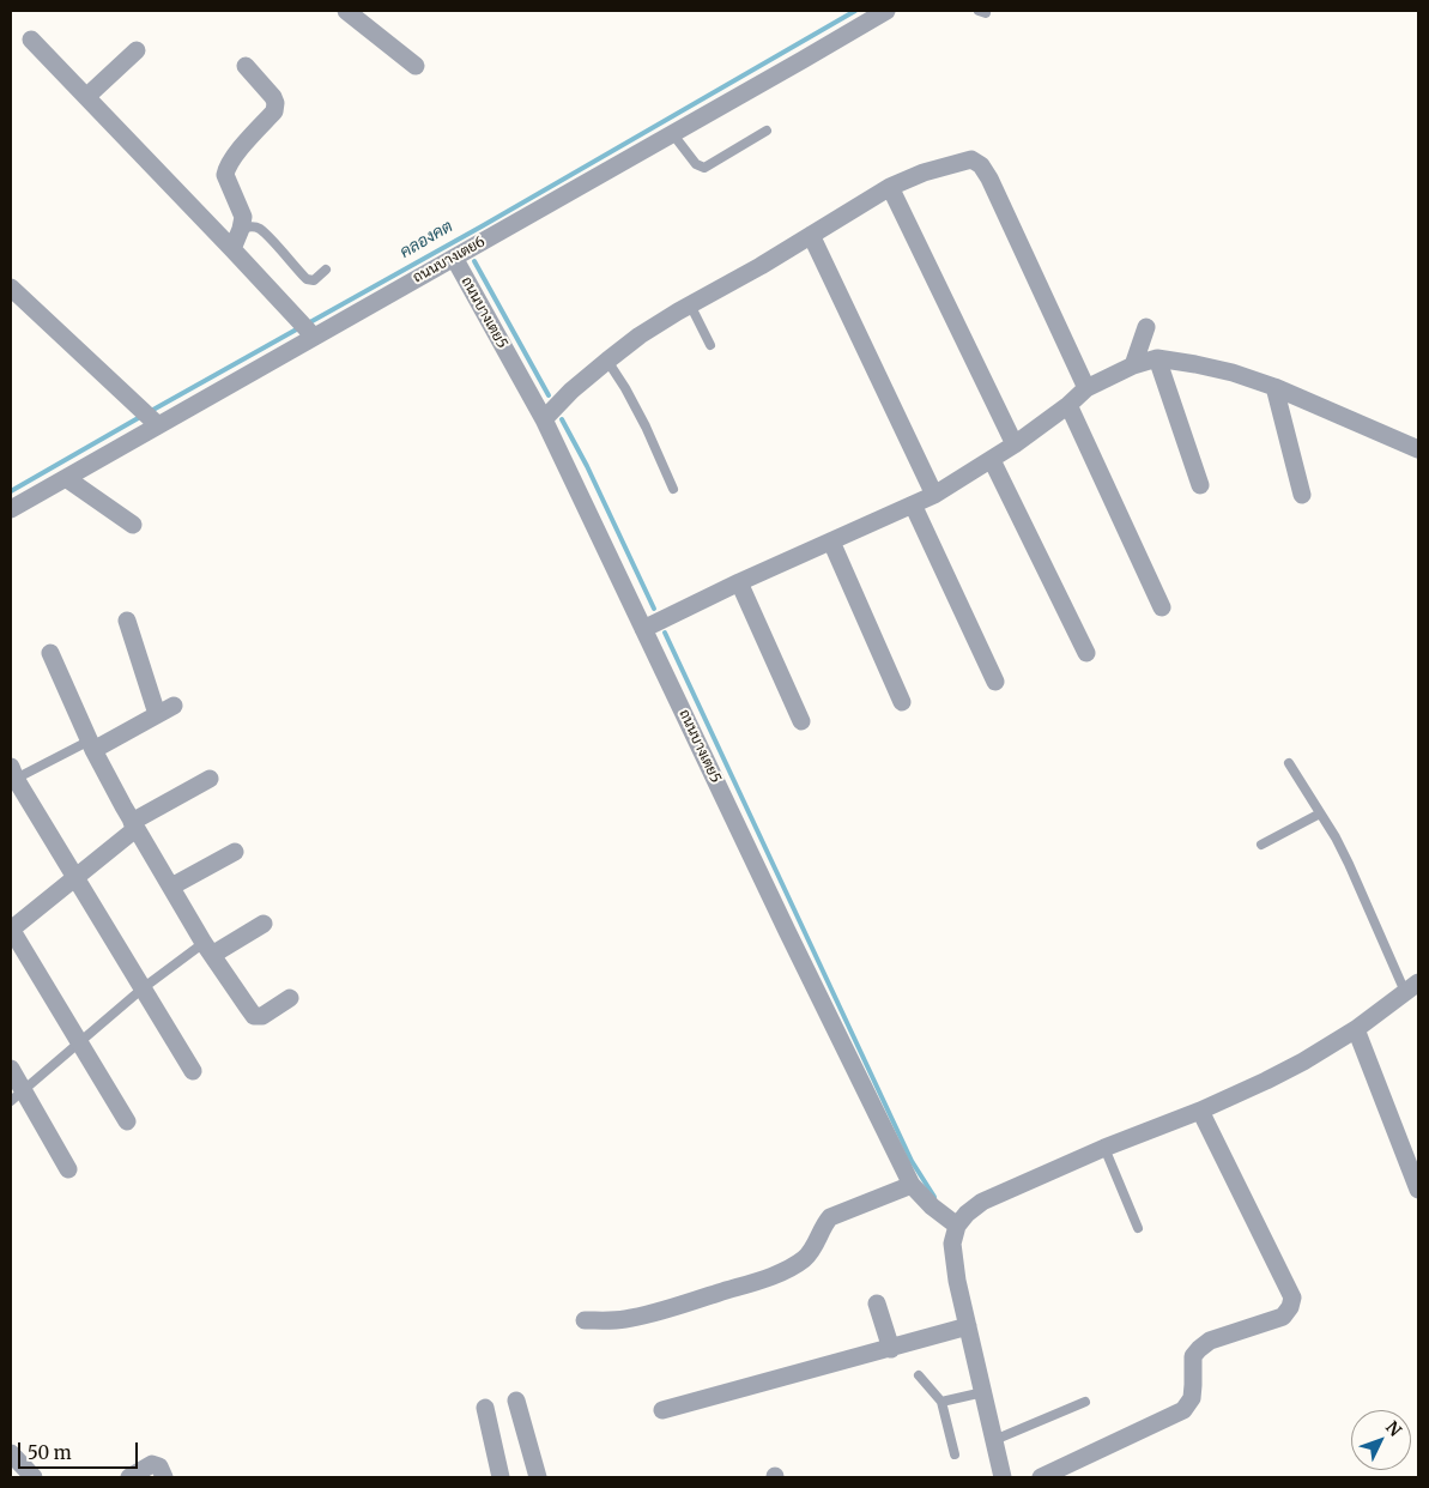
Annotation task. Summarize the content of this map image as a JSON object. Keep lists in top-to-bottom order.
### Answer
{
  "streets": {
    "street": ["ถนนบางเตย6", "ถนนบางเตย5"]
  },
  "crossings": [
    ["ถนนบางเตย6", "ถนนบางเตย5"]
  ],
  "water": ["คลองคต"],
  "scale_bar": "50 m",
  "north": "top right"
}
